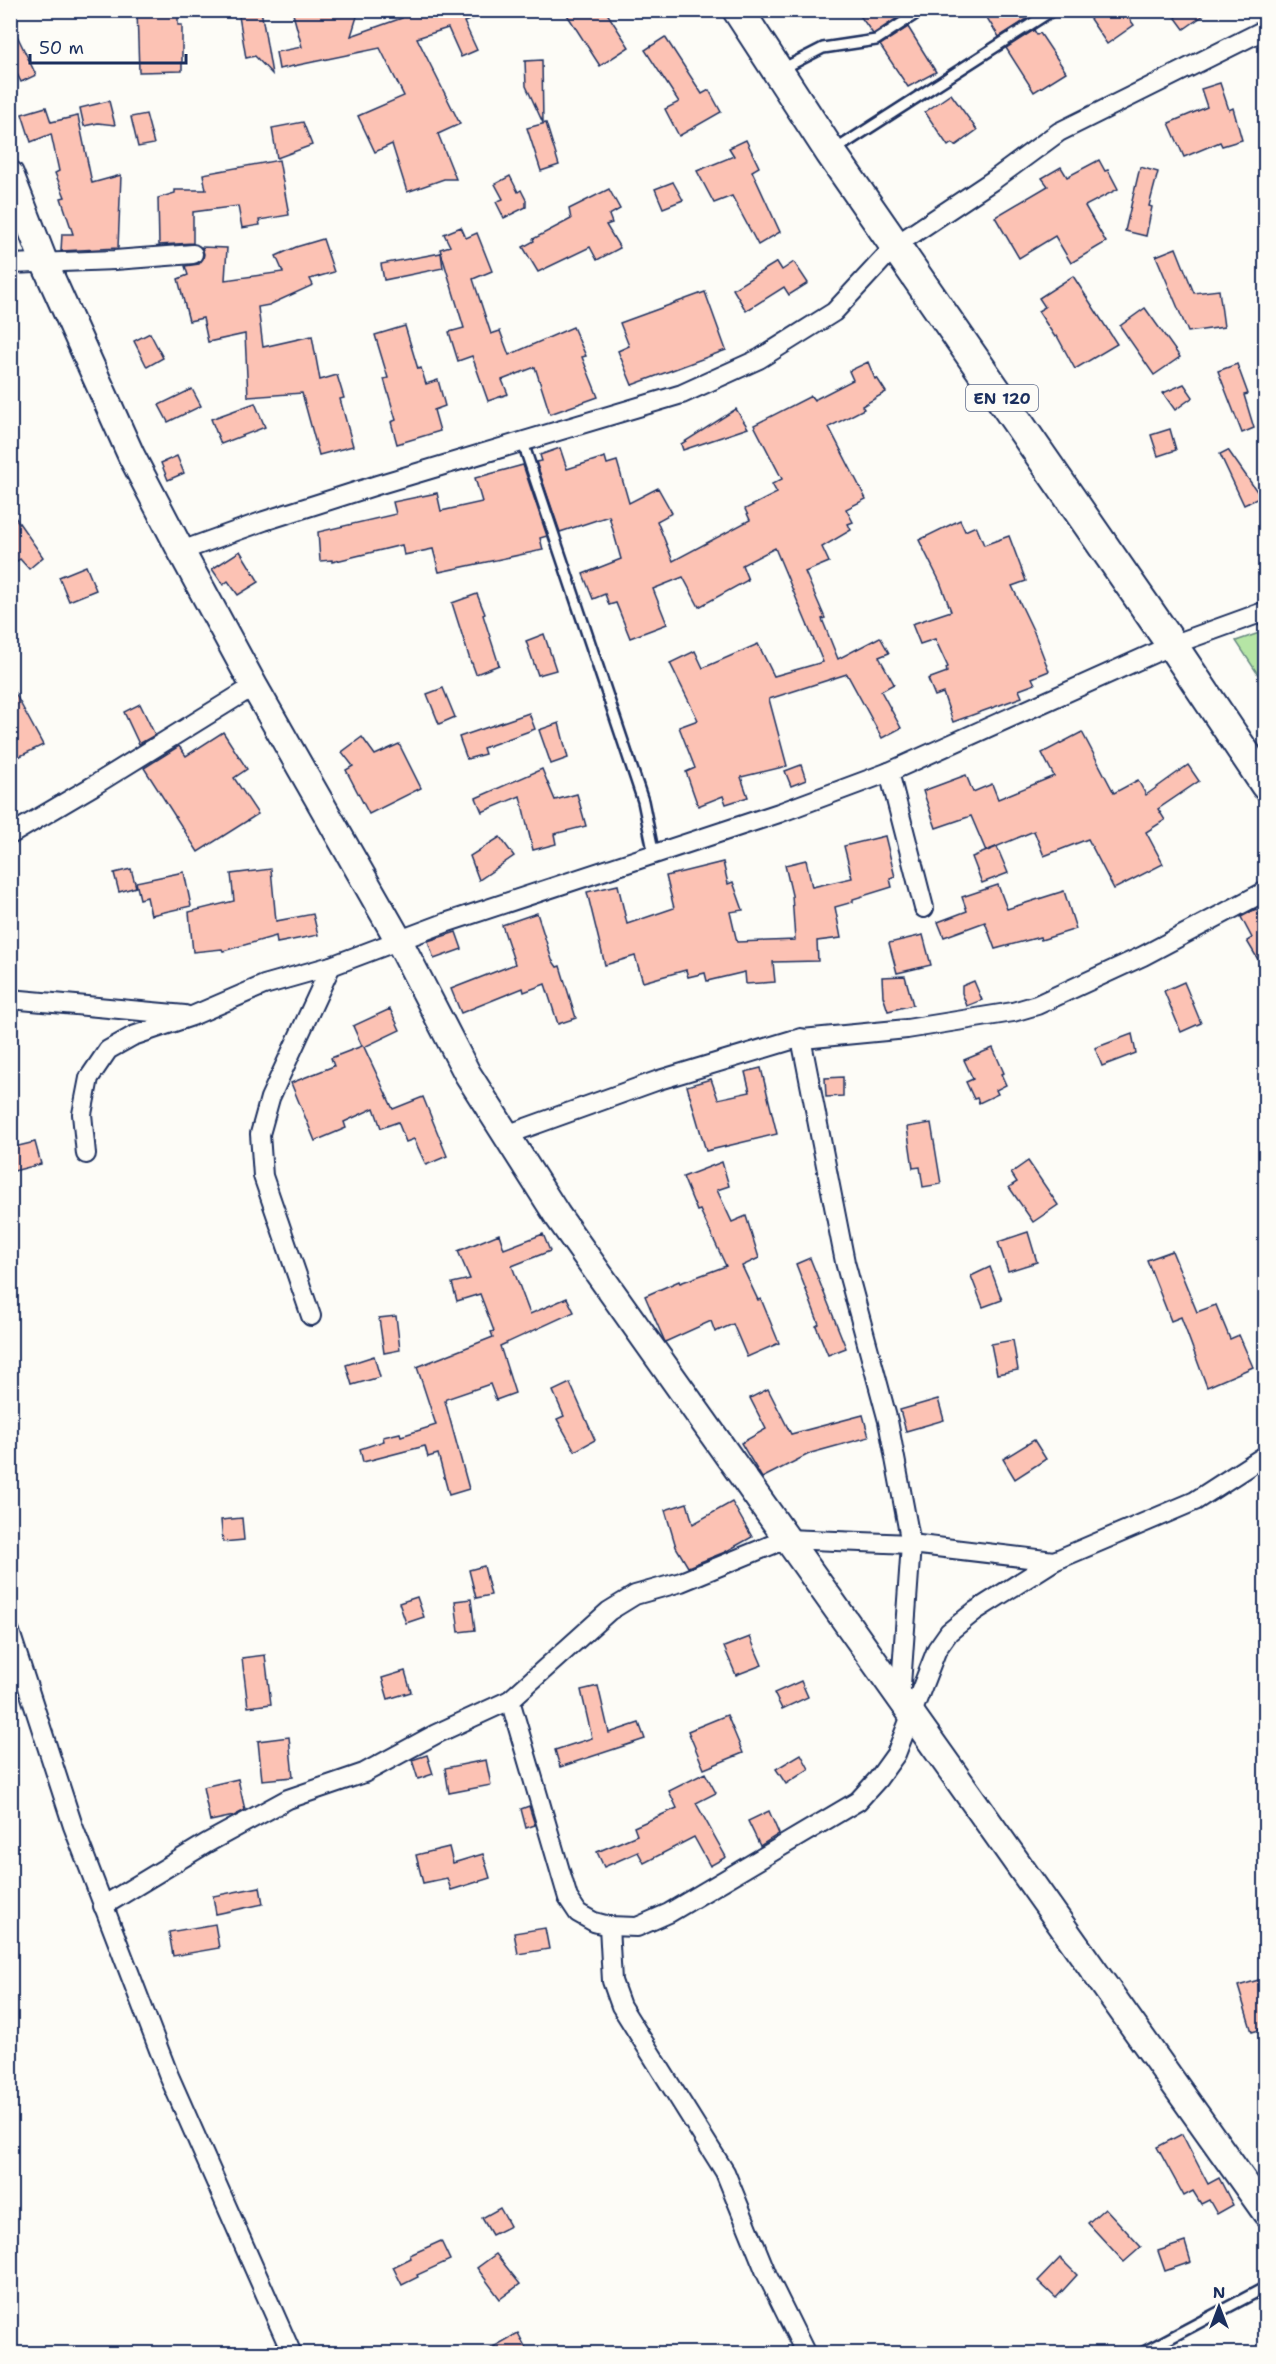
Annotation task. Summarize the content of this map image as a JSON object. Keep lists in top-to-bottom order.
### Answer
{
  "streets": {
    "main road": ["EN 120"]
  },
  "scale_bar": "50 m",
  "north": "top"
}
